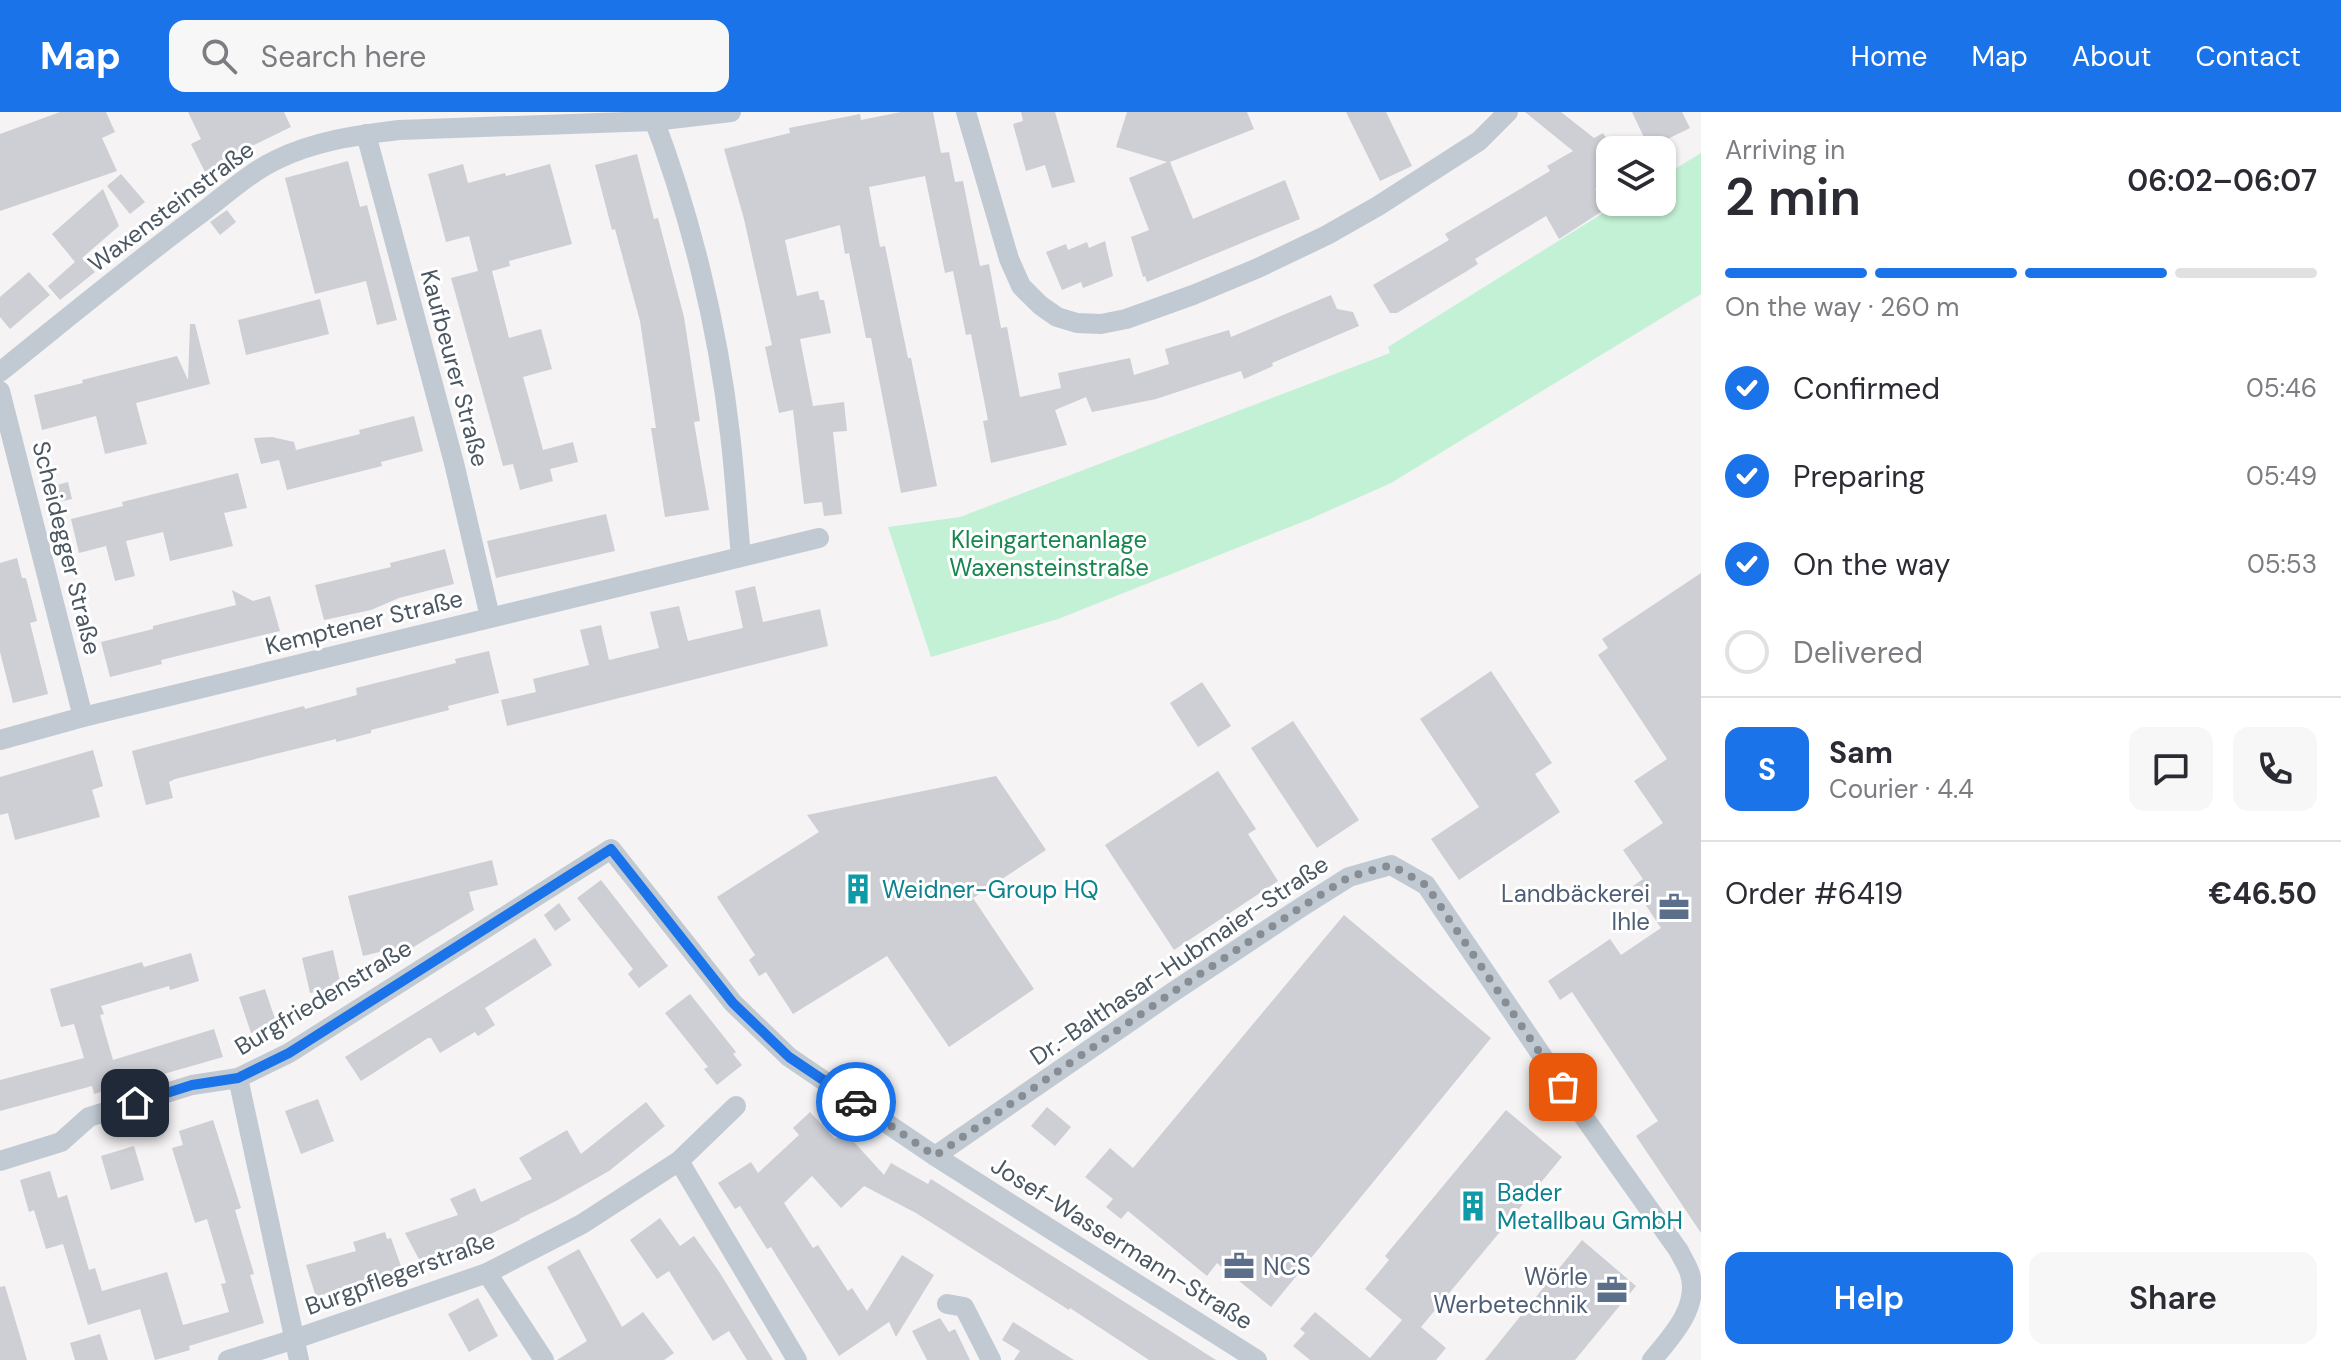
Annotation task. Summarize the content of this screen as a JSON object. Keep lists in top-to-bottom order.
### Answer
{
  "streets": {
    "street": [
      "Waxensteinstraße",
      "Kaufbeurer Straße",
      "Scheidegger Straße",
      "Kemptener Straße",
      "Dr.-Balthasar-Hubmaier-Straße",
      "Burgfriedenstraße",
      "Josef-Wassermann-Straße",
      "Burgpflegerstraße"
    ]
  },
  "crossings": [
    ["Waxensteinstraße", "Kaufbeurer Straße"],
    ["Kaufbeurer Straße", "Kemptener Straße"],
    ["Scheidegger Straße", "Kemptener Straße"],
    ["Dr.-Balthasar-Hubmaier-Straße", "Josef-Wassermann-Straße"],
    ["Burgfriedenstraße", "Josef-Wassermann-Straße"]
  ],
  "parks": ["Kleingartenanlage Waxensteinstraße"],
  "places": {
    "building": ["Weidner-Group HQ", "Bader Metallbau GmbH"],
    "office": ["Landbäckerei Ihle", "NCS", "Wörle Werbetechnik"]
  },
  "page": {
    "header": "Map",
    "search": "Search here",
    "nav": [
      "Home",
      "Map",
      "About",
      "Contact"
    ],
    "heading": ["2 min", "Arriving in", "06:02–06:07"],
    "panel": [
      "Sam",
      "Courier · 4.4",
      "Order #6419",
      "€46.50"
    ],
    "bar": "On the way · 260 m",
    "list": [
      ["Confirmed", "05:46"],
      ["Preparing", "05:49"],
      ["On the way", "05:53"],
      "Delivered"
    ],
    "round": "S",
    "buttons": ["Help", "Share"]
  }
}
